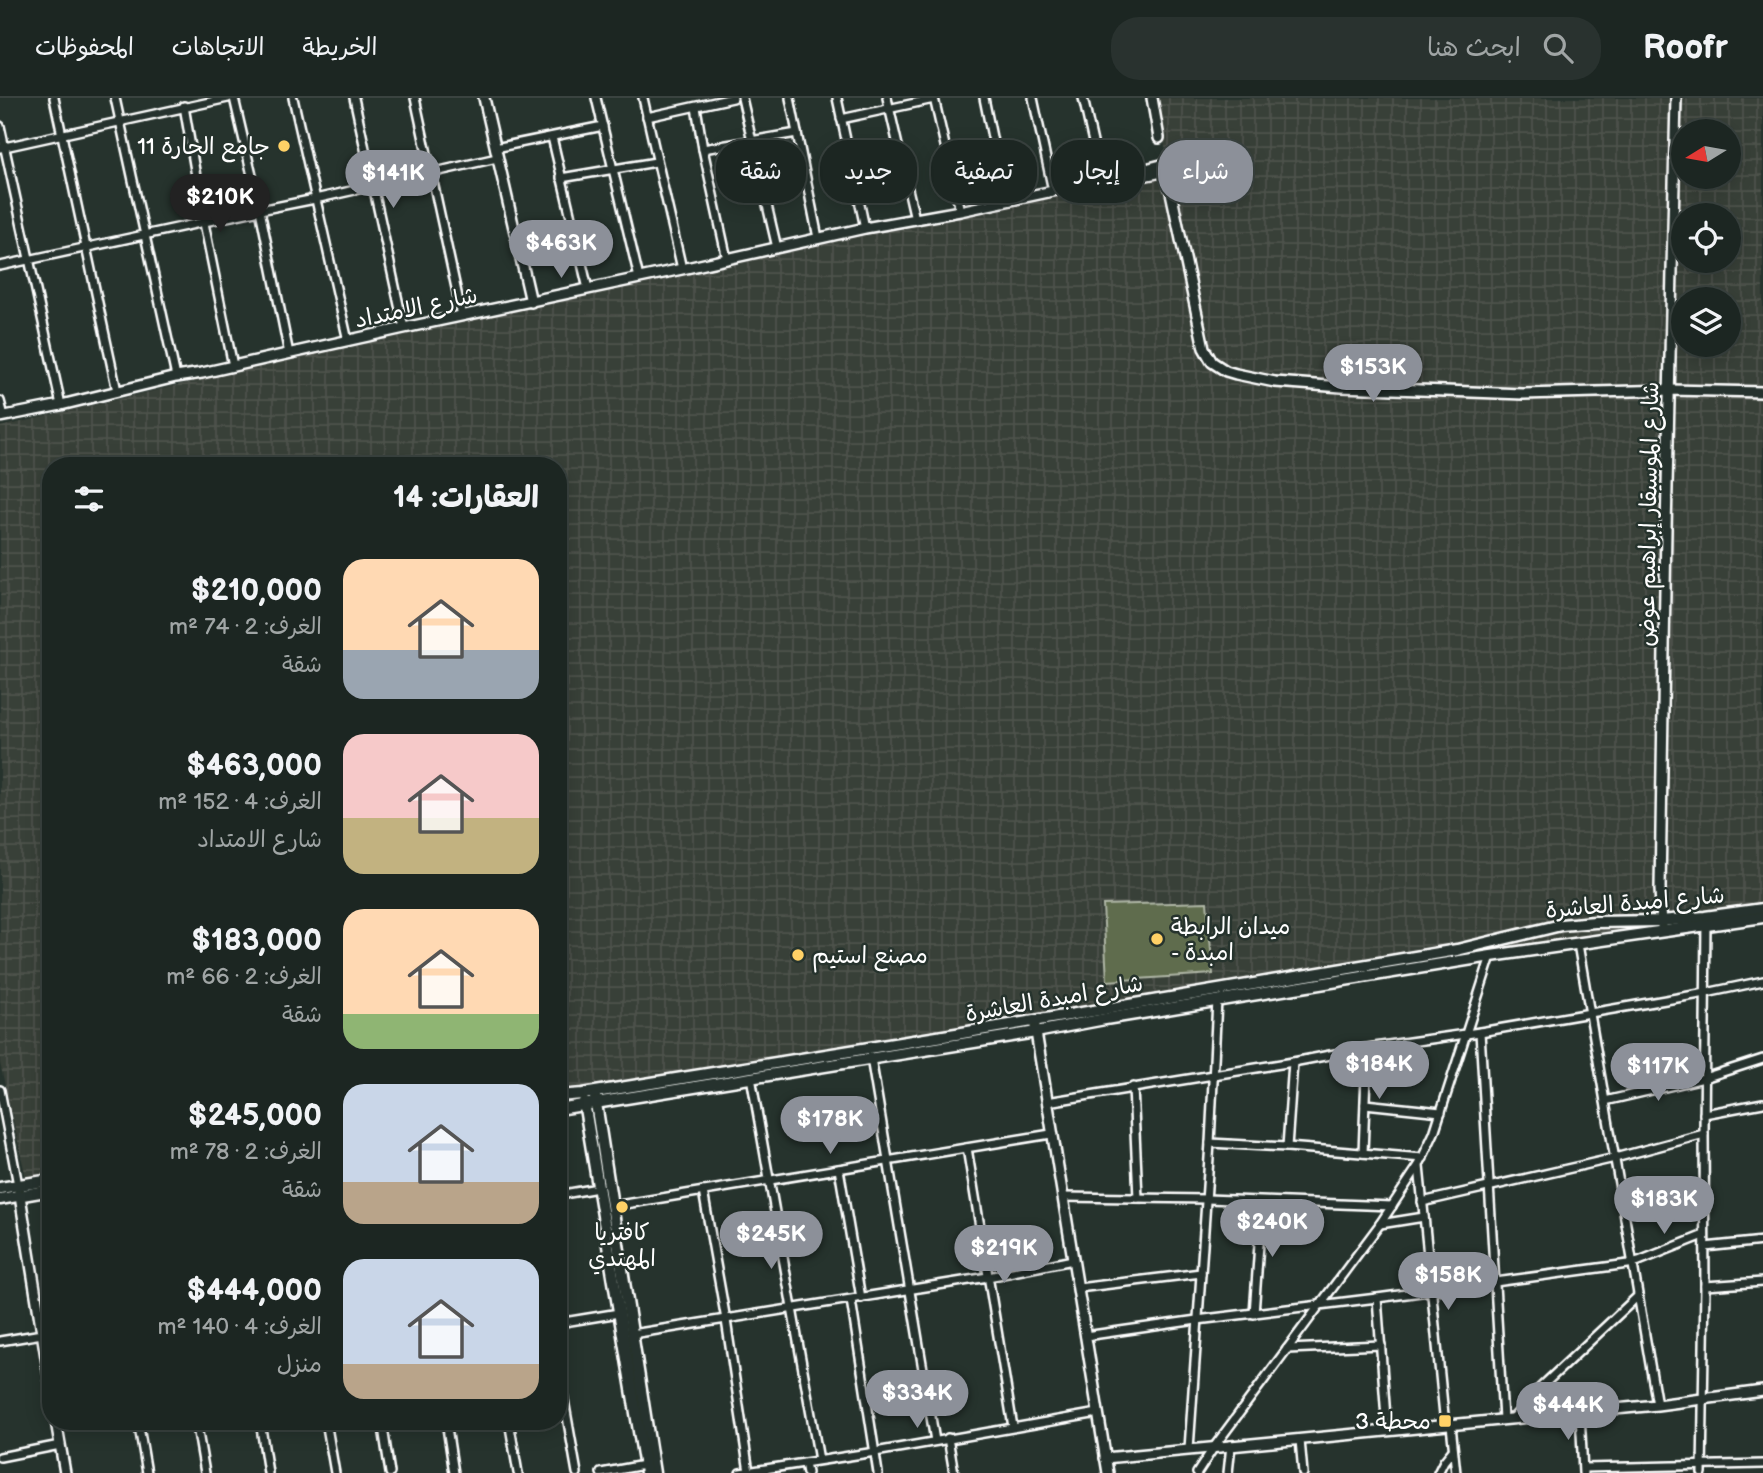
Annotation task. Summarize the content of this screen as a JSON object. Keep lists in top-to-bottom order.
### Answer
{
  "streets": {
    "main road": ["شارع امبدة العاشرة"],
    "street": ["شارع الامتداد", "شارع الموسيقار إبراهيم عوض"]
  },
  "crossings": [
    ["شارع الامتداد", "شارع الموسيقار إبراهيم عوض"],
    ["شارع الموسيقار إبراهيم عوض", "شارع امبدة العاشرة"]
  ],
  "places": {
    "other": [
      "جامع الحارة 11",
      "ميدان الرابطة - امبدة",
      "مصنع استيم",
      "كافتريا المهتدي"
    ],
    "transit": ["محطة 3"]
  },
  "north": "left",
  "page": {
    "header": "Roofr",
    "search": "ابحث هنا",
    "nav": ["الخريطة", "الاتجاهات", "المحفوظات"],
    "chip": [
      "شراء",
      "إيجار",
      "تصفية",
      "جديد",
      "شقة"
    ],
    "price": [
      "$141K",
      "$210K",
      "$463K",
      "$153K",
      "$184K",
      "$117K",
      "$178K",
      "$183K",
      "$240K",
      "$245K",
      "$219K",
      "$158K",
      "$334K",
      "$444K"
    ],
    "heading": "العقارات: 14",
    "list": [
      {
        "name": "$210,000",
        "note": "الغرف: 2 · 74 m² · شقة"
      },
      {
        "name": "$463,000",
        "note": "الغرف: 4 · 152 m² · شارع الامتداد"
      },
      {
        "name": "$183,000",
        "note": "الغرف: 2 · 66 m² · شقة"
      },
      {
        "name": "$245,000",
        "note": "الغرف: 2 · 78 m² · شقة"
      },
      {
        "name": "$444,000",
        "note": "الغرف: 4 · 140 m² · منزل"
      }
    ]
  }
}
